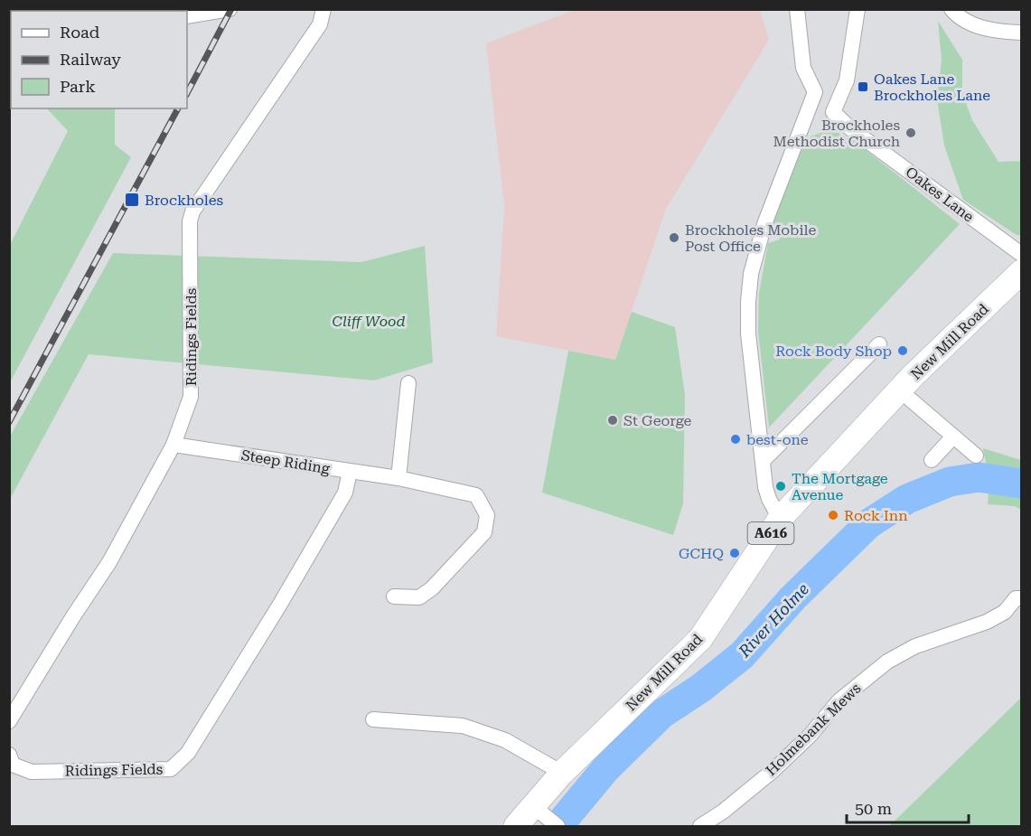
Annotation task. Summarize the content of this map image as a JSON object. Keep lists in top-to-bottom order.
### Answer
{
  "streets": {
    "main road": ["New Mill Road", "A616"],
    "street": [
      "Oakes Lane",
      "Ridings Fields",
      "Steep Riding",
      "Holmebank Mews"
    ]
  },
  "crossings": [
    ["Ridings Fields", "Steep Riding"]
  ],
  "water": ["River Holme"],
  "parks": ["Cliff Wood"],
  "places": {
    "transit": ["Oakes Lane Brockholes Lane", "Brockholes"],
    "other": [
      "Brockholes Methodist Church",
      "Brockholes Mobile Post Office",
      "Rock Body Shop",
      "St George",
      "best-one",
      "The Mortgage Avenue",
      "Rock Inn",
      "GCHQ"
    ]
  },
  "legend": ["Road", "Railway", "Park"],
  "scale_bar": "50 m"
}
